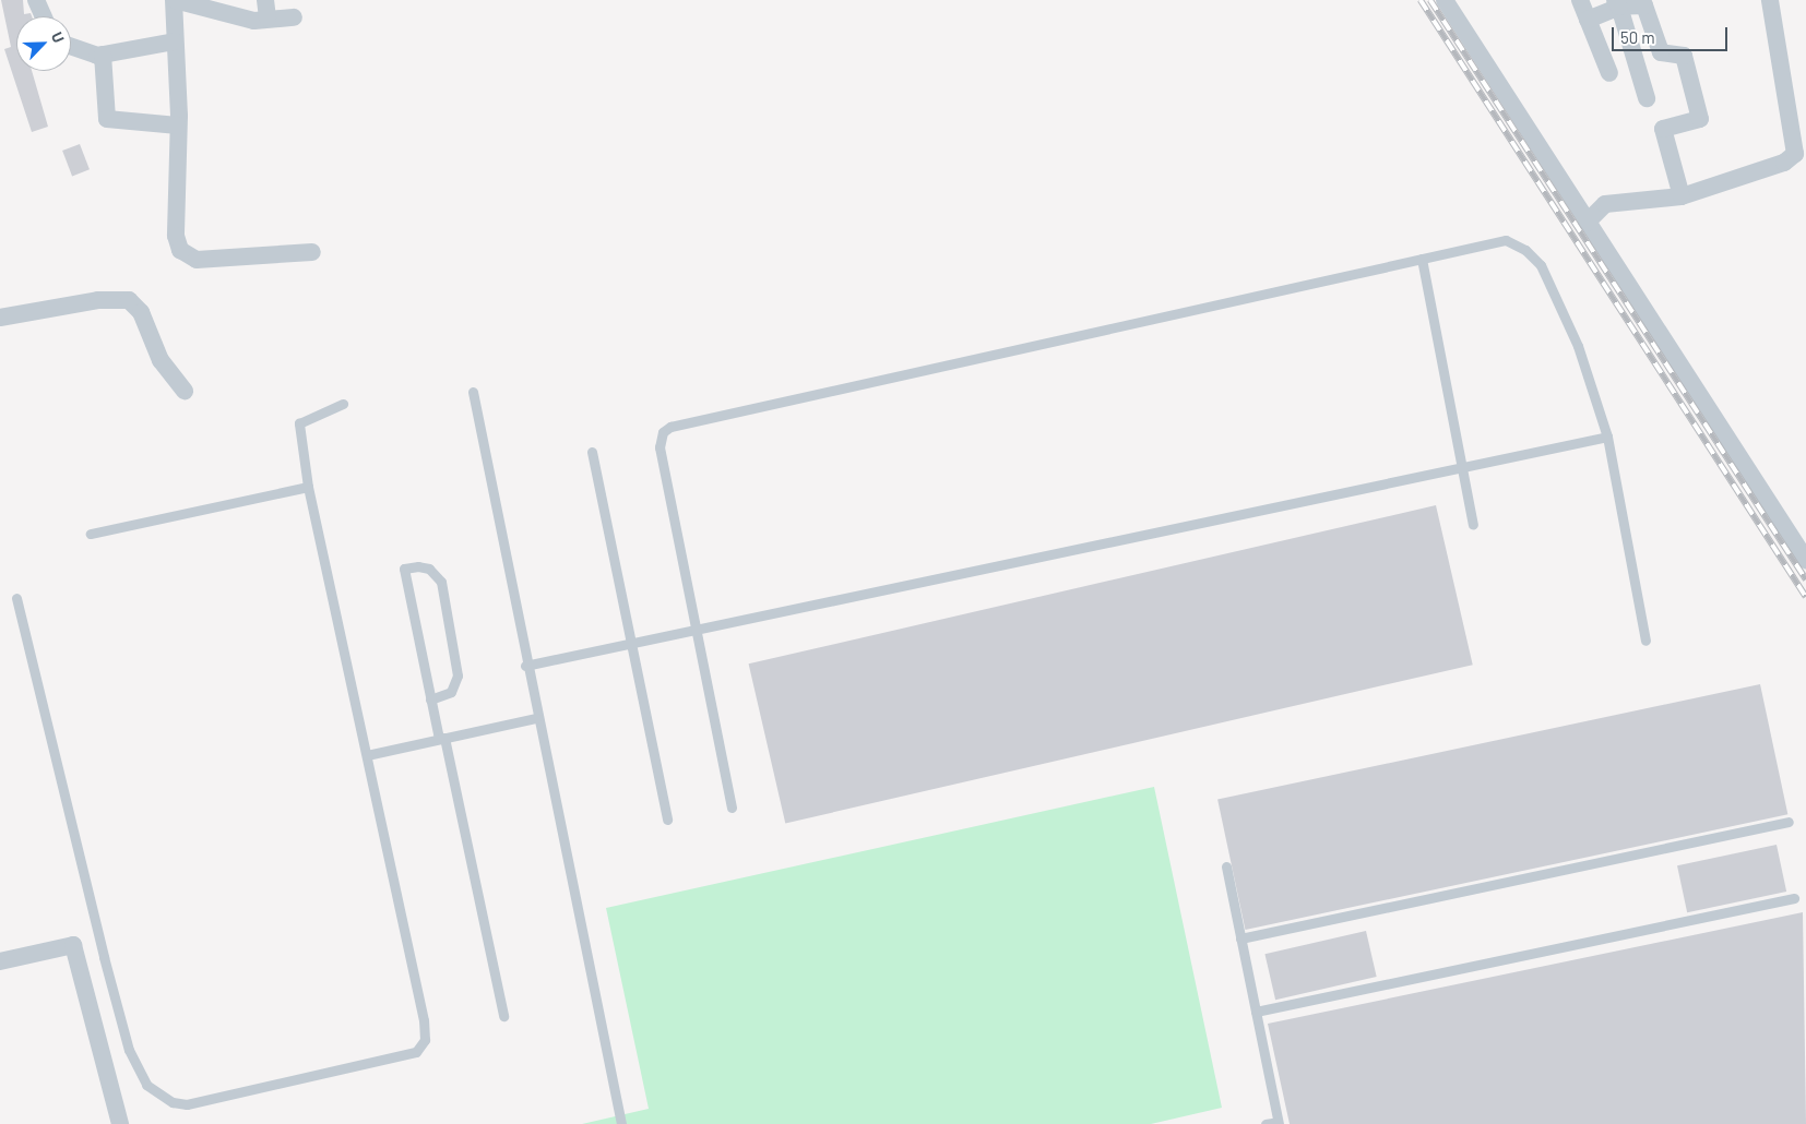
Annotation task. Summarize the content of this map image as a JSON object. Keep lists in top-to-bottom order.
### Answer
{
  "scale_bar": "50 m",
  "north": "top right"
}
